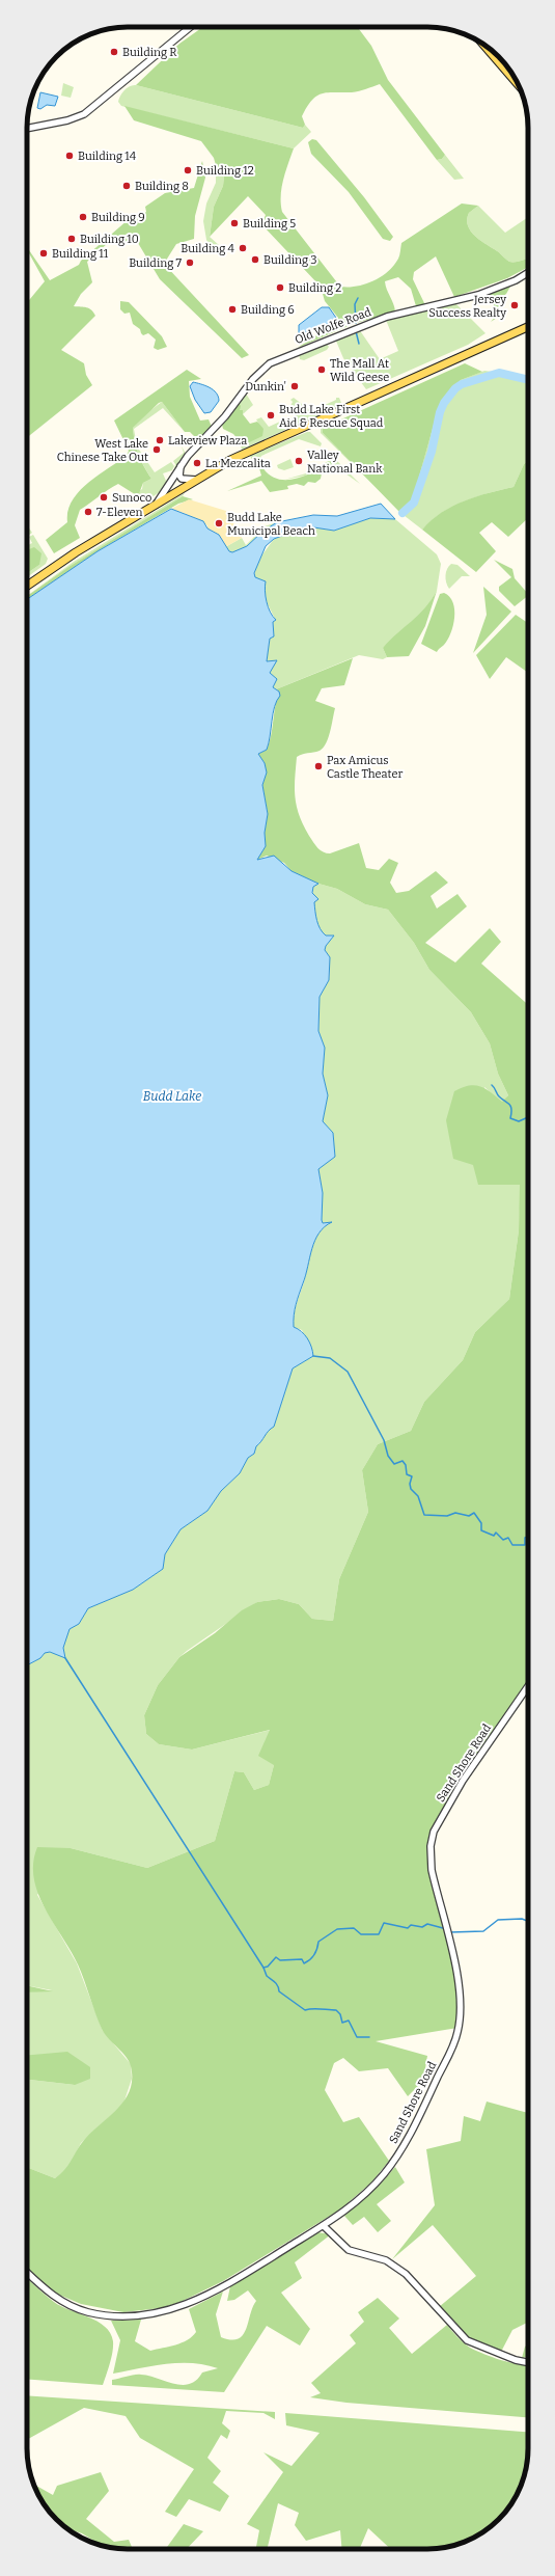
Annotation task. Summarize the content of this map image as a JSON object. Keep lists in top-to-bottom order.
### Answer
{
  "streets": {
    "street": ["Old Wolfe Road", "Sand Shore Road"]
  },
  "water": ["Budd Lake"],
  "places": [
    "Building R",
    "Building 14",
    "Building 12",
    "Building 8",
    "Building 9",
    "Building 5",
    "Building 10",
    "Building 4",
    "Building 11",
    "Building 3",
    "Building 7",
    "Building 2",
    "Jersey Success Realty",
    "Building 6",
    "The Mall At Wild Geese",
    "Dunkin'",
    "Budd Lake First Aid & Rescue Squad",
    "Lakeview Plaza",
    "West Lake Chinese Take Out",
    "Valley National Bank",
    "La Mezcalita",
    "Sunoco",
    "7-Eleven",
    "Budd Lake Municipal Beach",
    "Pax Amicus Castle Theater"
  ]
}
